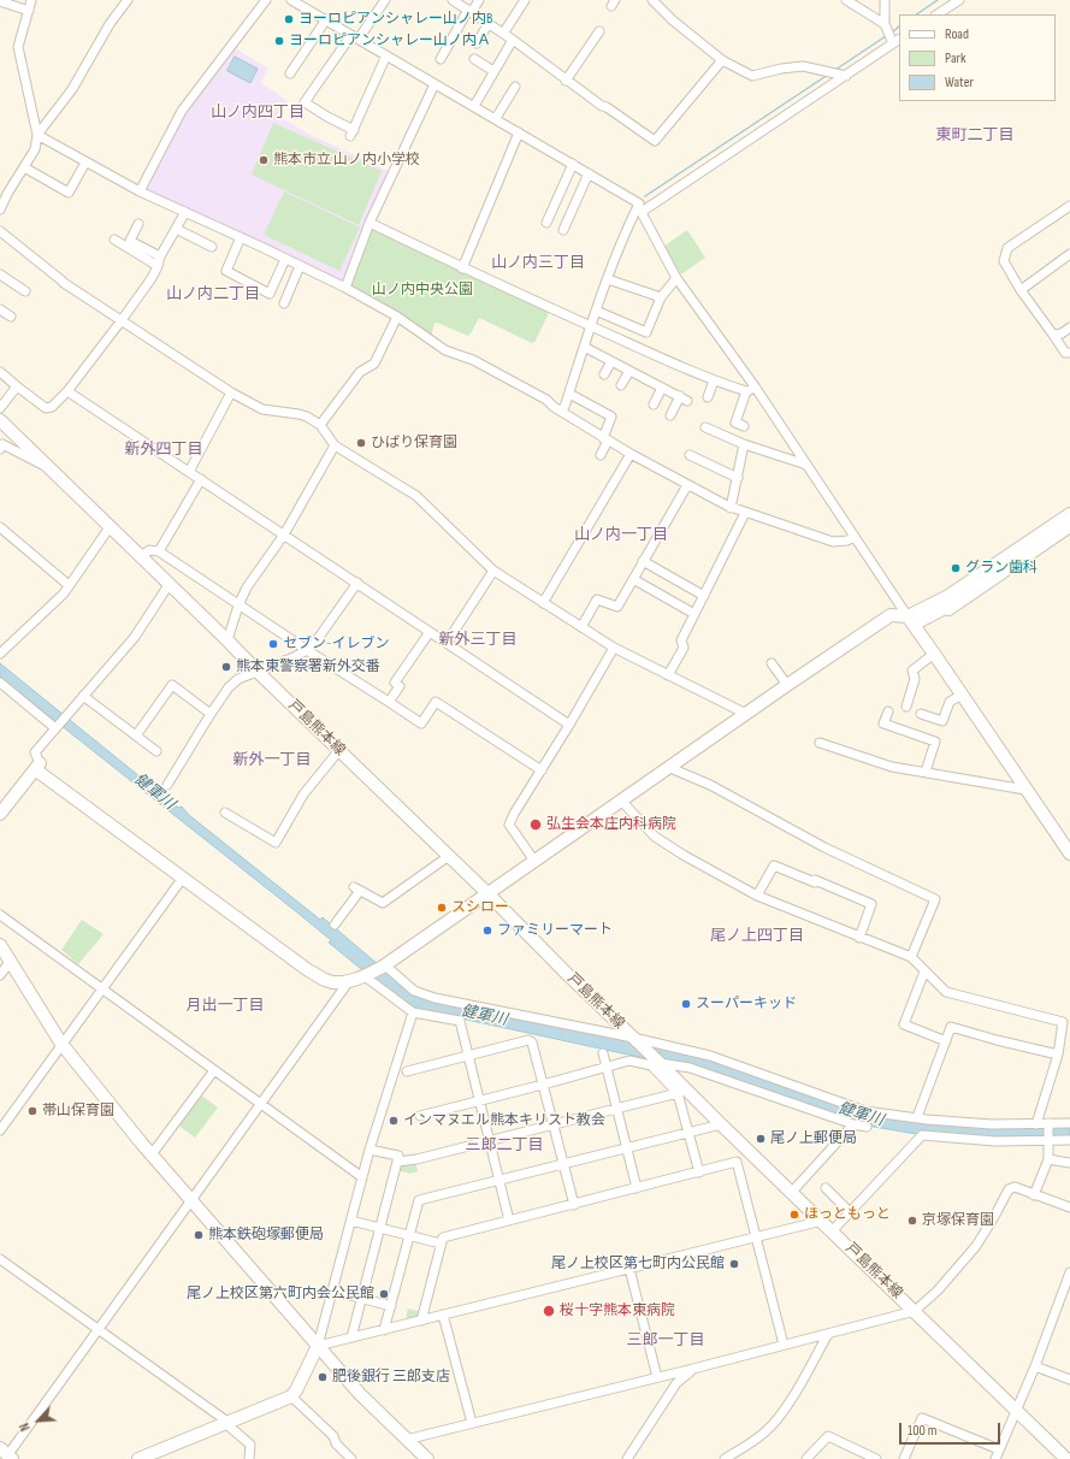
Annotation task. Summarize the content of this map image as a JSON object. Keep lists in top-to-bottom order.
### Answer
{
  "streets": {
    "street": ["戸島熊本線"]
  },
  "districts": [
    "山ノ内四丁目",
    "東町二丁目",
    "山ノ内三丁目",
    "山ノ内二丁目",
    "新外四丁目",
    "山ノ内一丁目",
    "新外三丁目",
    "新外一丁目",
    "尾ノ上四丁目",
    "月出一丁目",
    "三郎二丁目",
    "三郎一丁目"
  ],
  "water": ["健軍川"],
  "parks": ["山ノ内中央公園"],
  "places": [
    "ヨーロピアンシャレー山ノ内B",
    "ヨーロピアンシャレー山ノ内Ａ",
    "熊本市立 山ノ内小学校",
    "ひばり保育園",
    "グラン歯科",
    "セブン-イレブン",
    "熊本東警察署新外交番",
    "弘生会本庄内科病院",
    "スシロー",
    "ファミリーマート",
    "スーパーキッド",
    "帯山保育園",
    "インマヌエル熊本キリスト教会",
    "尾ノ上郵便局",
    "ほっともっと",
    "京塚保育園",
    "熊本鉄砲塚郵便局",
    "尾ノ上校区第七町内公民館",
    "尾ノ上校区第六町内会公民館",
    "桜十字熊本東病院",
    "肥後銀行 三郎支店"
  ],
  "legend": ["Road", "Park", "Water"],
  "scale_bar": "100 m",
  "north": "bottom left"
}
